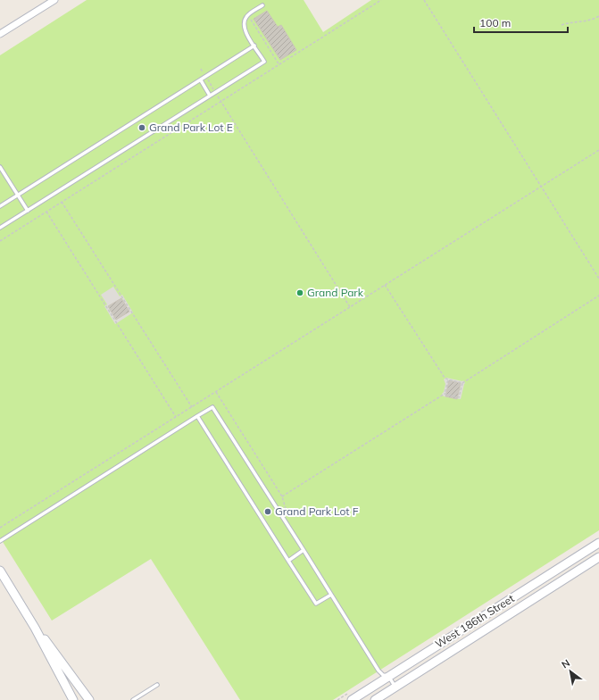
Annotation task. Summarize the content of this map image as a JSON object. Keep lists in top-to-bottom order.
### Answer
{
  "streets": {
    "street": ["West 186th Street"]
  },
  "places": ["Grand Park Lot E", "Grand Park", "Grand Park Lot F"],
  "scale_bar": "100 m",
  "north": "top left"
}
